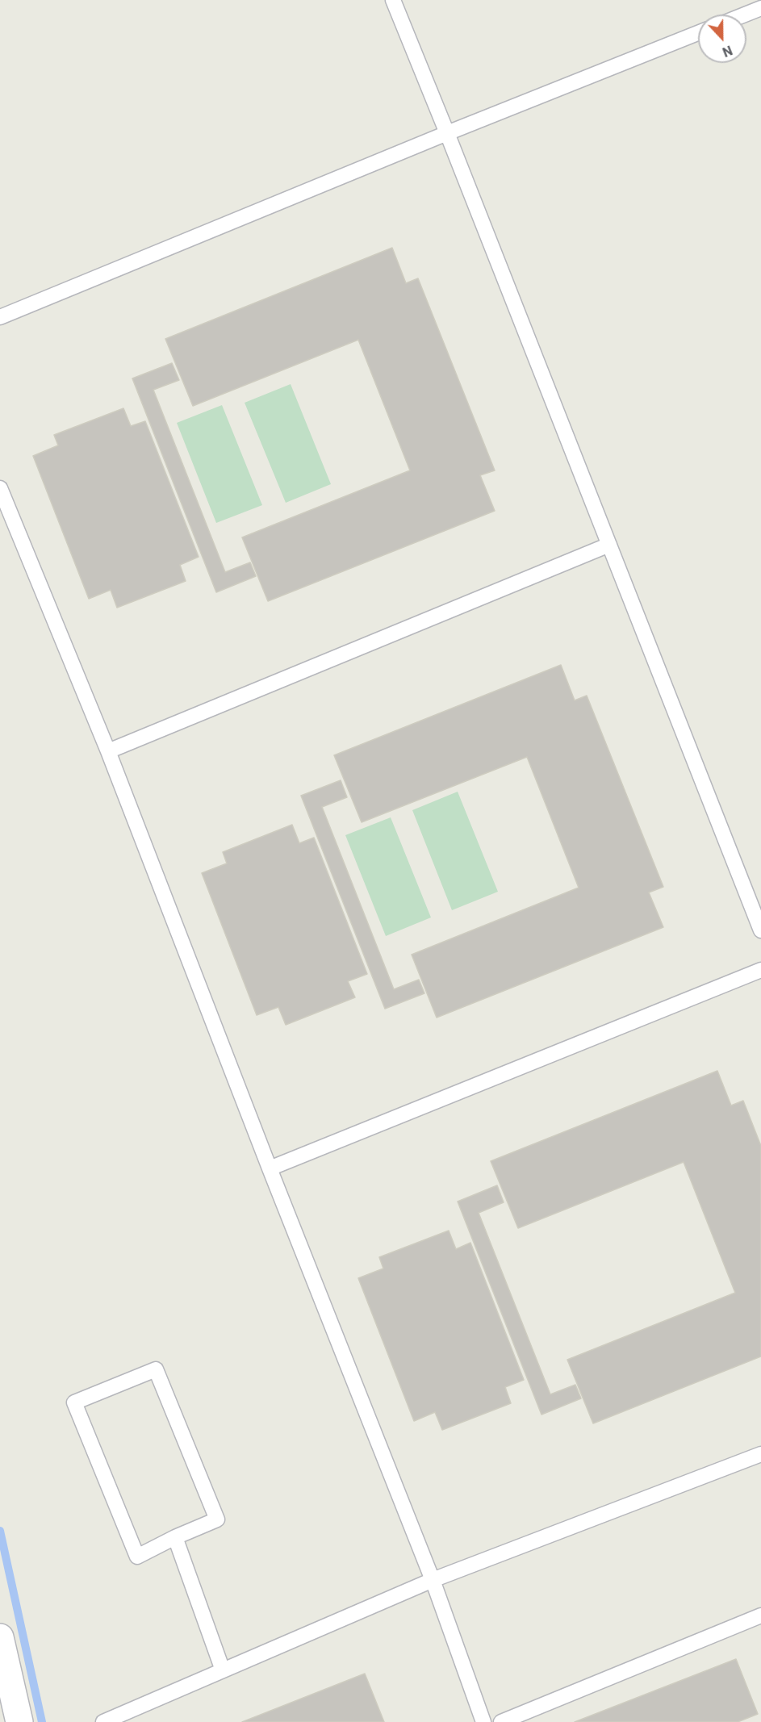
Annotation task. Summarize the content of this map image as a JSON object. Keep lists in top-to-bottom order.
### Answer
{
  "north": "bottom"
}
